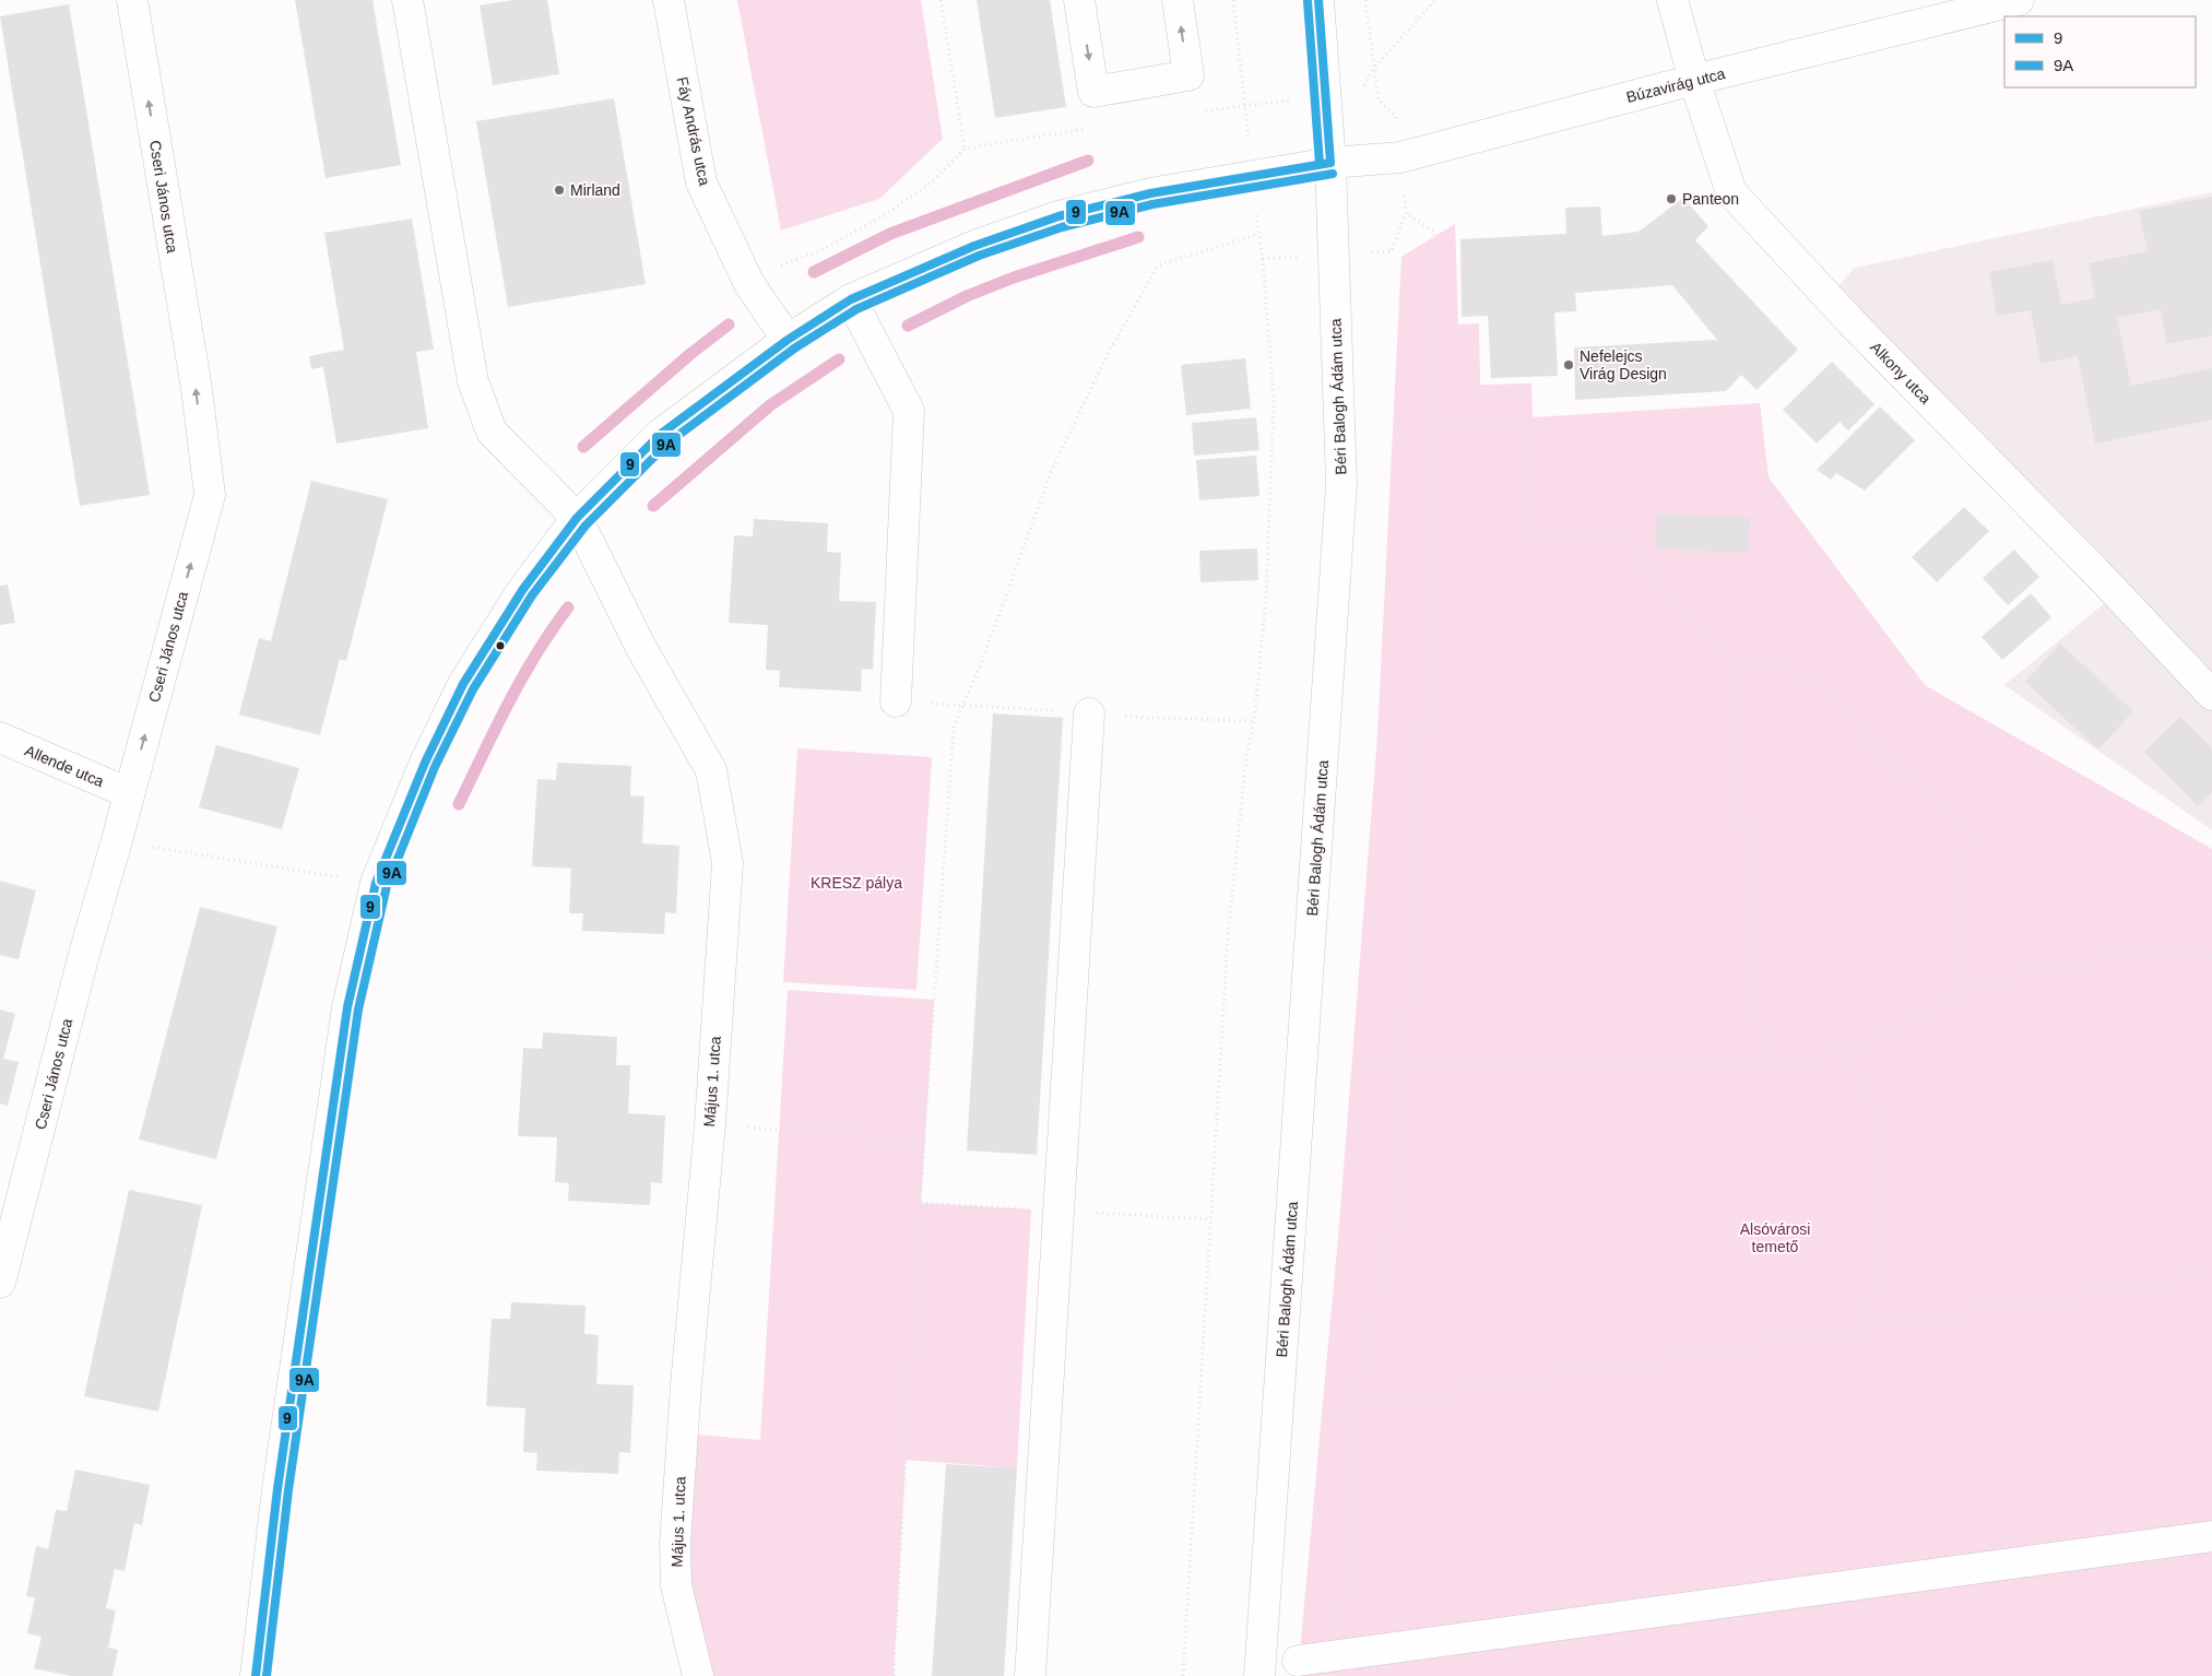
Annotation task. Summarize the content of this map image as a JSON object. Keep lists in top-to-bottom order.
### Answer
{
  "streets": {
    "street": [
      "Búzavirág utca",
      "Fáy András utca",
      "Cseri János utca",
      "Alkony utca",
      "Béri Balogh Ádám utca",
      "Allende utca",
      "Május 1. utca"
    ]
  },
  "crossings": [
    ["Búzavirág utca", "Alkony utca"],
    ["Búzavirág utca", "Béri Balogh Ádám utca"],
    ["Cseri János utca", "Allende utca"]
  ],
  "one_way": ["Cseri János utca"],
  "parks": ["KRESZ pálya", "Alsóvárosi temető"],
  "places": ["Mirland", "Panteon", "Nefelejcs Virág Design"],
  "lines": ["transit line 9", "transit line 9A"],
  "legend": ["9", "9A"]
}
